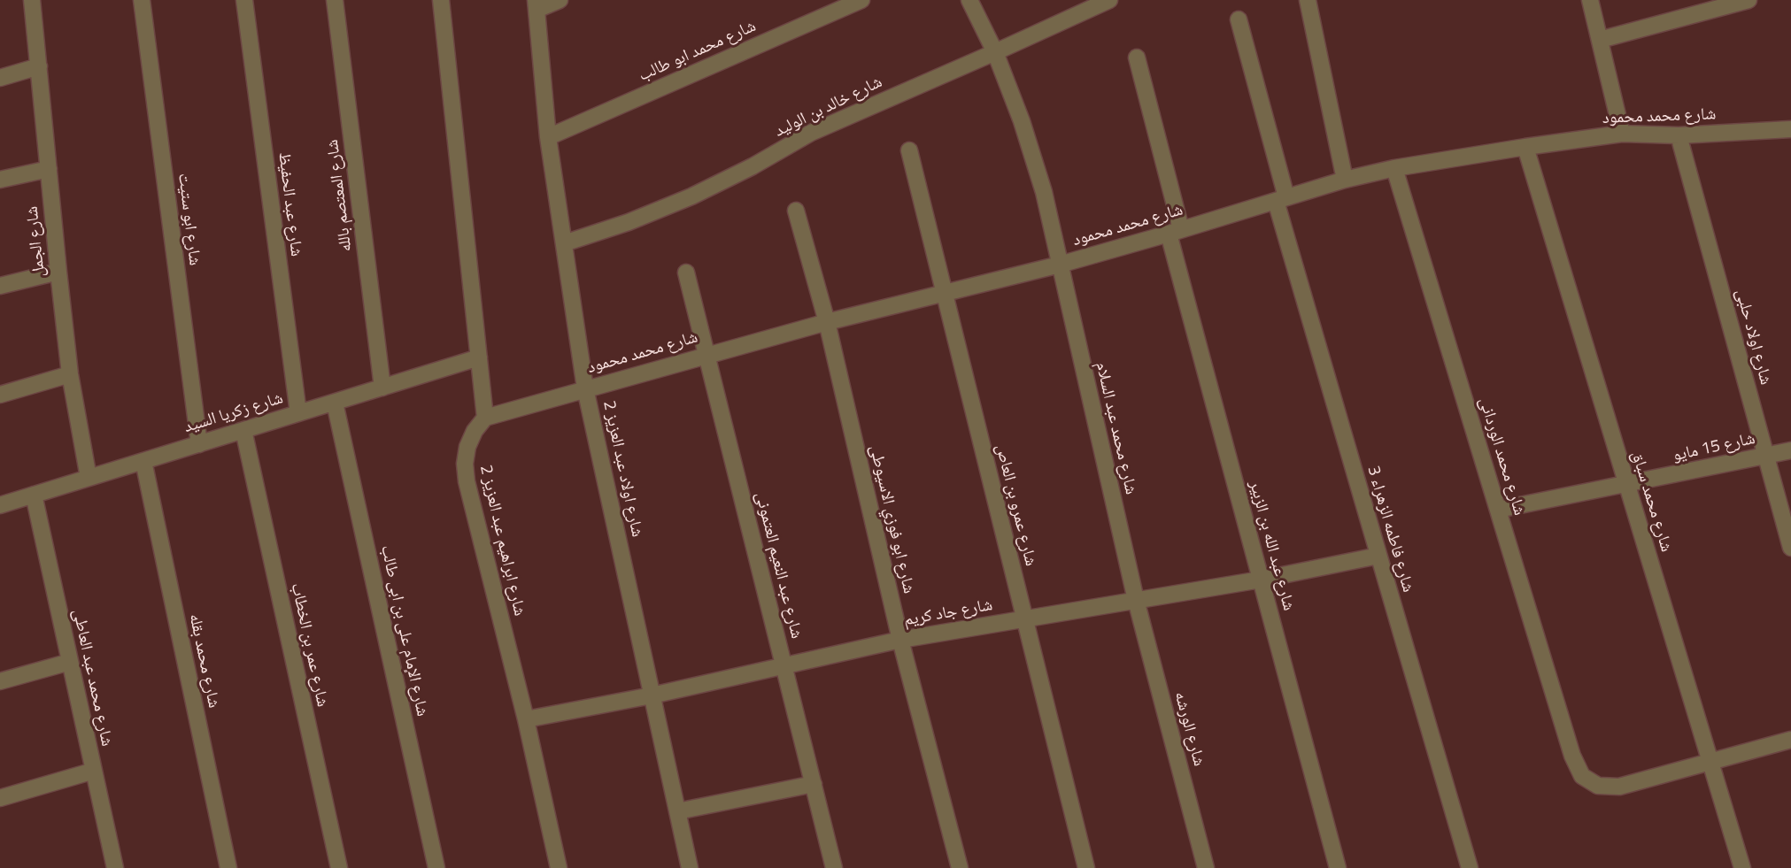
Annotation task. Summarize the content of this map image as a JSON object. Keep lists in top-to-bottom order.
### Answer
{
  "streets": {
    "street": [
      "شارع محمد ابو طالب",
      "شارع خالد بن الوليد",
      "شارع محمد محمود",
      "شارع المعتصم بالله",
      "شارع عبد الحفيظ",
      "شارع ابو ستيت",
      "شارع الجمل",
      "شارع اولاد حلبى",
      "شارع زكريا السيد",
      "شارع محمد عبد السلام",
      "شارع 15 مايو",
      "شارع محمد الوردانى",
      "شارع اولاد عبد العزيز 2",
      "شارع محمد سباق",
      "شارع عمرو بن العاص",
      "شارع ابو فوزي الاسيوطى",
      "شارع فاطمه الزهراء 3",
      "شارع ابراهيم عبد العزيز 2",
      "شارع عبد الله بن الزبير",
      "شارع عبد النعيم العتمونى",
      "شارع جاد كريم",
      "شارع الإمام على بن ابى طالب",
      "شارع عمر بن الخطاب",
      "شارع محمد بقله",
      "شارع محمد عبد العاطى",
      "شارع الورشه"
    ]
  },
  "crossings": [
    ["شارع محمد ابو طالب", "شارع اولاد عبد العزيز 2"],
    ["شارع خالد بن الوليد", "شارع اولاد عبد العزيز 2"],
    ["شارع محمد محمود", "شارع اولاد حلبى"],
    ["شارع محمد محمود", "شارع محمد عبد السلام"],
    ["شارع محمد محمود", "شارع محمد الوردانى"],
    ["شارع محمد محمود", "شارع اولاد عبد العزيز 2"],
    ["شارع محمد محمود", "شارع محمد سباق"],
    ["شارع محمد محمود", "شارع عمرو بن العاص"],
    ["شارع محمد محمود", "شارع ابو فوزي الاسيوطى"],
    ["شارع محمد محمود", "شارع فاطمه الزهراء 3"],
    ["شارع محمد محمود", "شارع ابراهيم عبد العزيز 2"],
    ["شارع محمد محمود", "شارع عبد الله بن الزبير"],
    ["شارع محمد محمود", "شارع عبد النعيم العتمونى"],
    ["شارع المعتصم بالله", "شارع زكريا السيد"],
    ["شارع عبد الحفيظ", "شارع زكريا السيد"],
    ["شارع ابو ستيت", "شارع زكريا السيد"],
    ["شارع الجمل", "شارع زكريا السيد"],
    ["شارع اولاد حلبى", "شارع 15 مايو"],
    ["شارع زكريا السيد", "شارع الإمام على بن ابى طالب"],
    ["شارع زكريا السيد", "شارع عمر بن الخطاب"],
    ["شارع زكريا السيد", "شارع محمد بقله"],
    ["شارع زكريا السيد", "شارع محمد عبد العاطى"],
    ["شارع محمد عبد السلام", "شارع جاد كريم"],
    ["شارع محمد عبد السلام", "شارع الورشه"],
    ["شارع 15 مايو", "شارع محمد الوردانى"],
    ["شارع 15 مايو", "شارع محمد سباق"],
    ["شارع محمد الوردانى", "شارع محمد سباق"],
    ["شارع اولاد عبد العزيز 2", "شارع جاد كريم"],
    ["شارع عمرو بن العاص", "شارع جاد كريم"],
    ["شارع ابو فوزي الاسيوطى", "شارع جاد كريم"],
    ["شارع فاطمه الزهراء 3", "شارع جاد كريم"],
    ["شارع ابراهيم عبد العزيز 2", "شارع جاد كريم"],
    ["شارع عبد الله بن الزبير", "شارع جاد كريم"],
    ["شارع عبد النعيم العتمونى", "شارع جاد كريم"],
    ["شارع جاد كريم", "شارع الورشه"]
  ]
}
